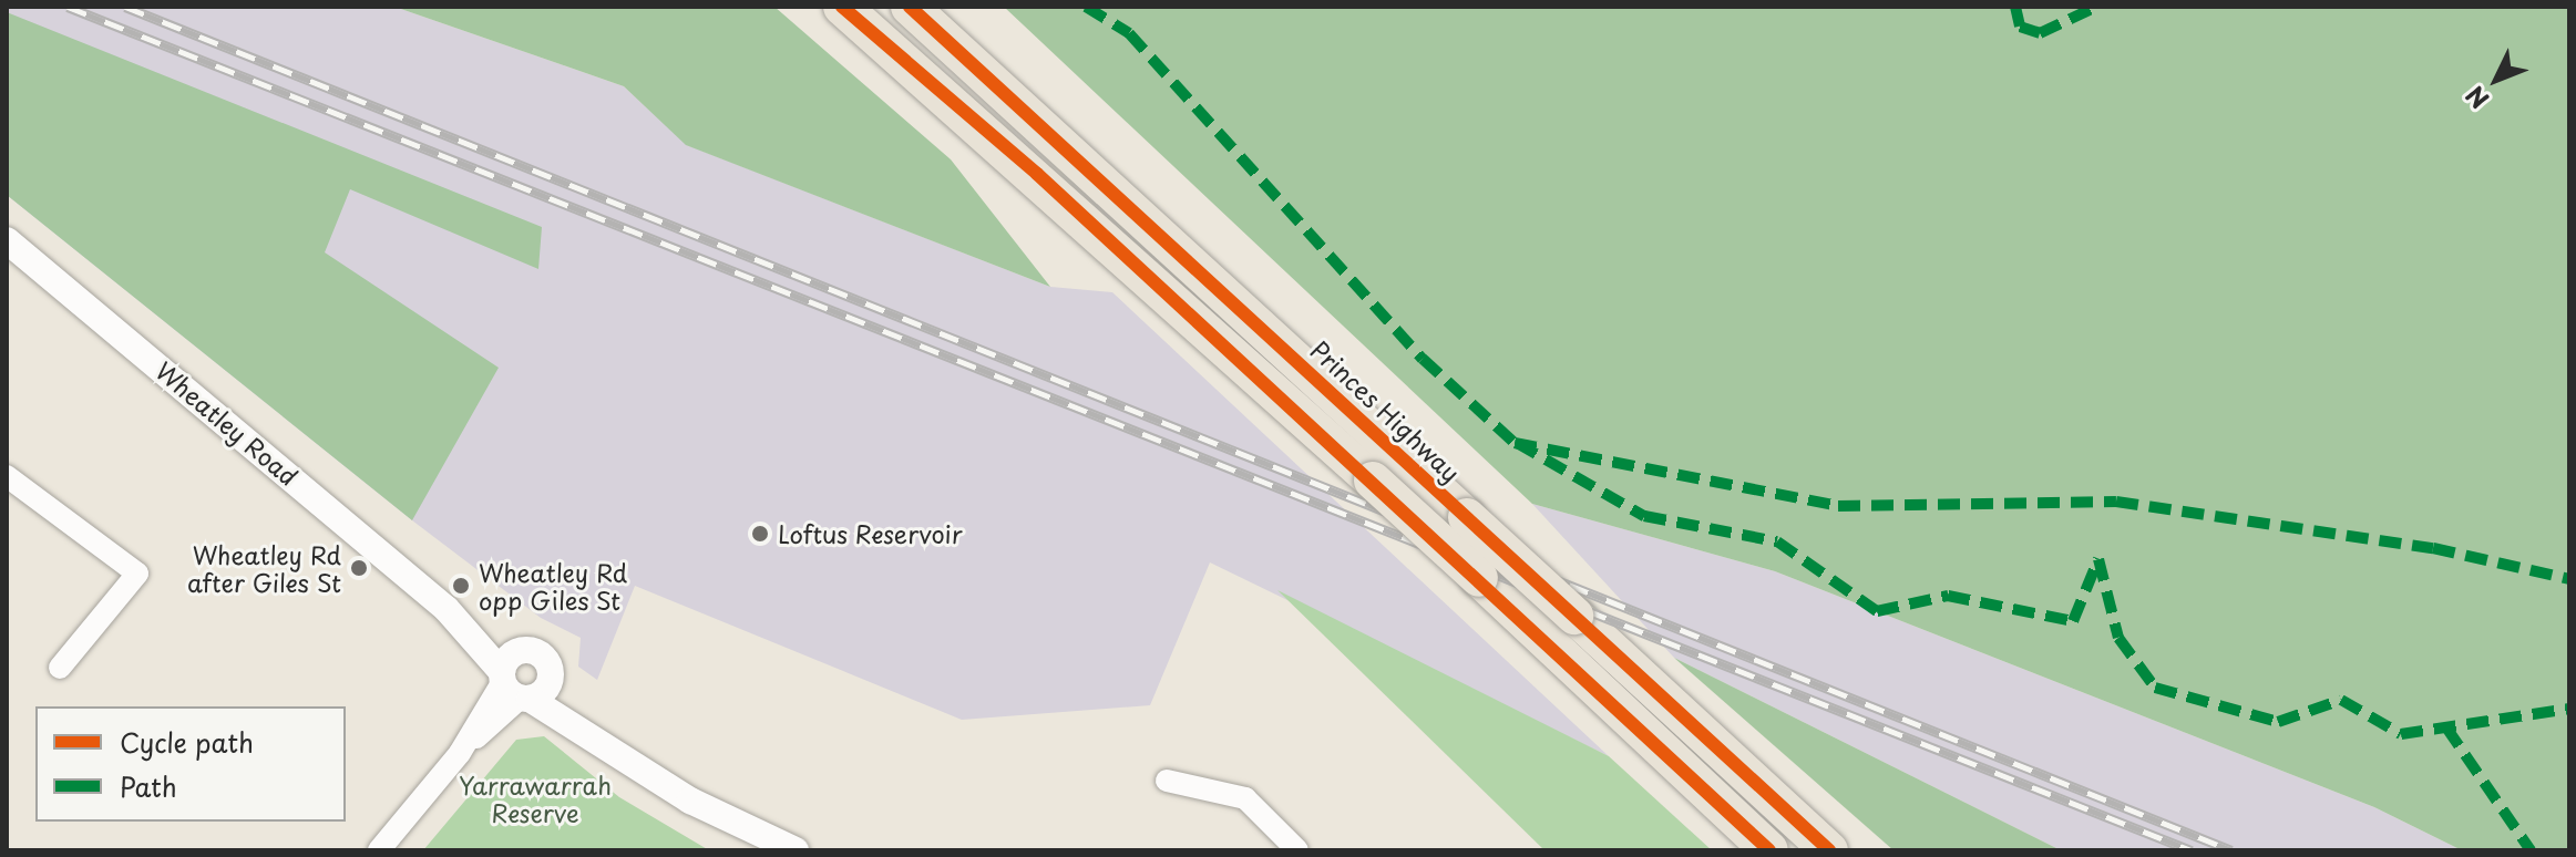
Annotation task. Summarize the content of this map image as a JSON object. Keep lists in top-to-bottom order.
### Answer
{
  "streets": {
    "highway": ["Princes Highway"],
    "street": ["Wheatley Road"]
  },
  "parks": ["Yarrawarrah Reserve"],
  "places": ["Loftus Reservoir", "Wheatley Rd after Giles St", "Wheatley Rd opp Giles St"],
  "legend": ["Cycle path", "Path"],
  "north": "bottom left"
}
